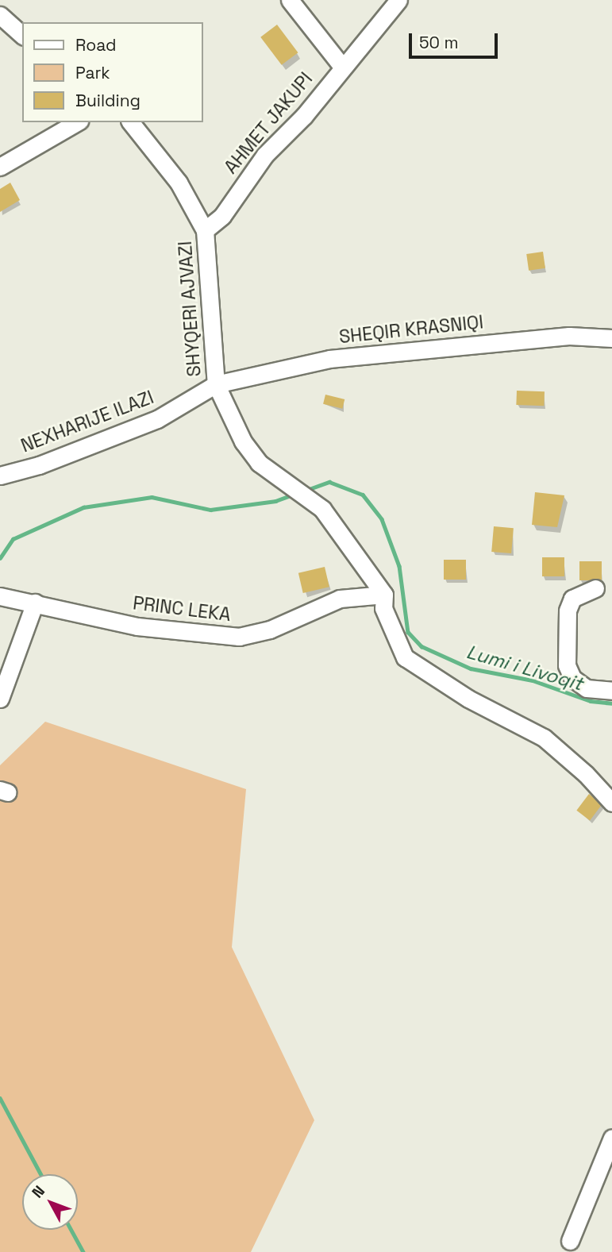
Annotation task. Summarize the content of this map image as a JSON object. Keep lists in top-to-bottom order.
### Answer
{
  "streets": {
    "street": [
      "AHMET JAKUPI",
      "SHYQERI AJVAZI",
      "SHEQIR KRASNIQI",
      "NEXHARIJE ILAZI",
      "PRINC LEKA"
    ]
  },
  "crossings": [
    ["AHMET JAKUPI", "SHYQERI AJVAZI"],
    ["SHYQERI AJVAZI", "SHEQIR KRASNIQI"],
    ["SHYQERI AJVAZI", "NEXHARIJE ILAZI"],
    ["SHEQIR KRASNIQI", "NEXHARIJE ILAZI"]
  ],
  "water": ["Lumi i Livoqit"],
  "legend": ["Road", "Park", "Building"],
  "scale_bar": "50 m",
  "north": "top left"
}
